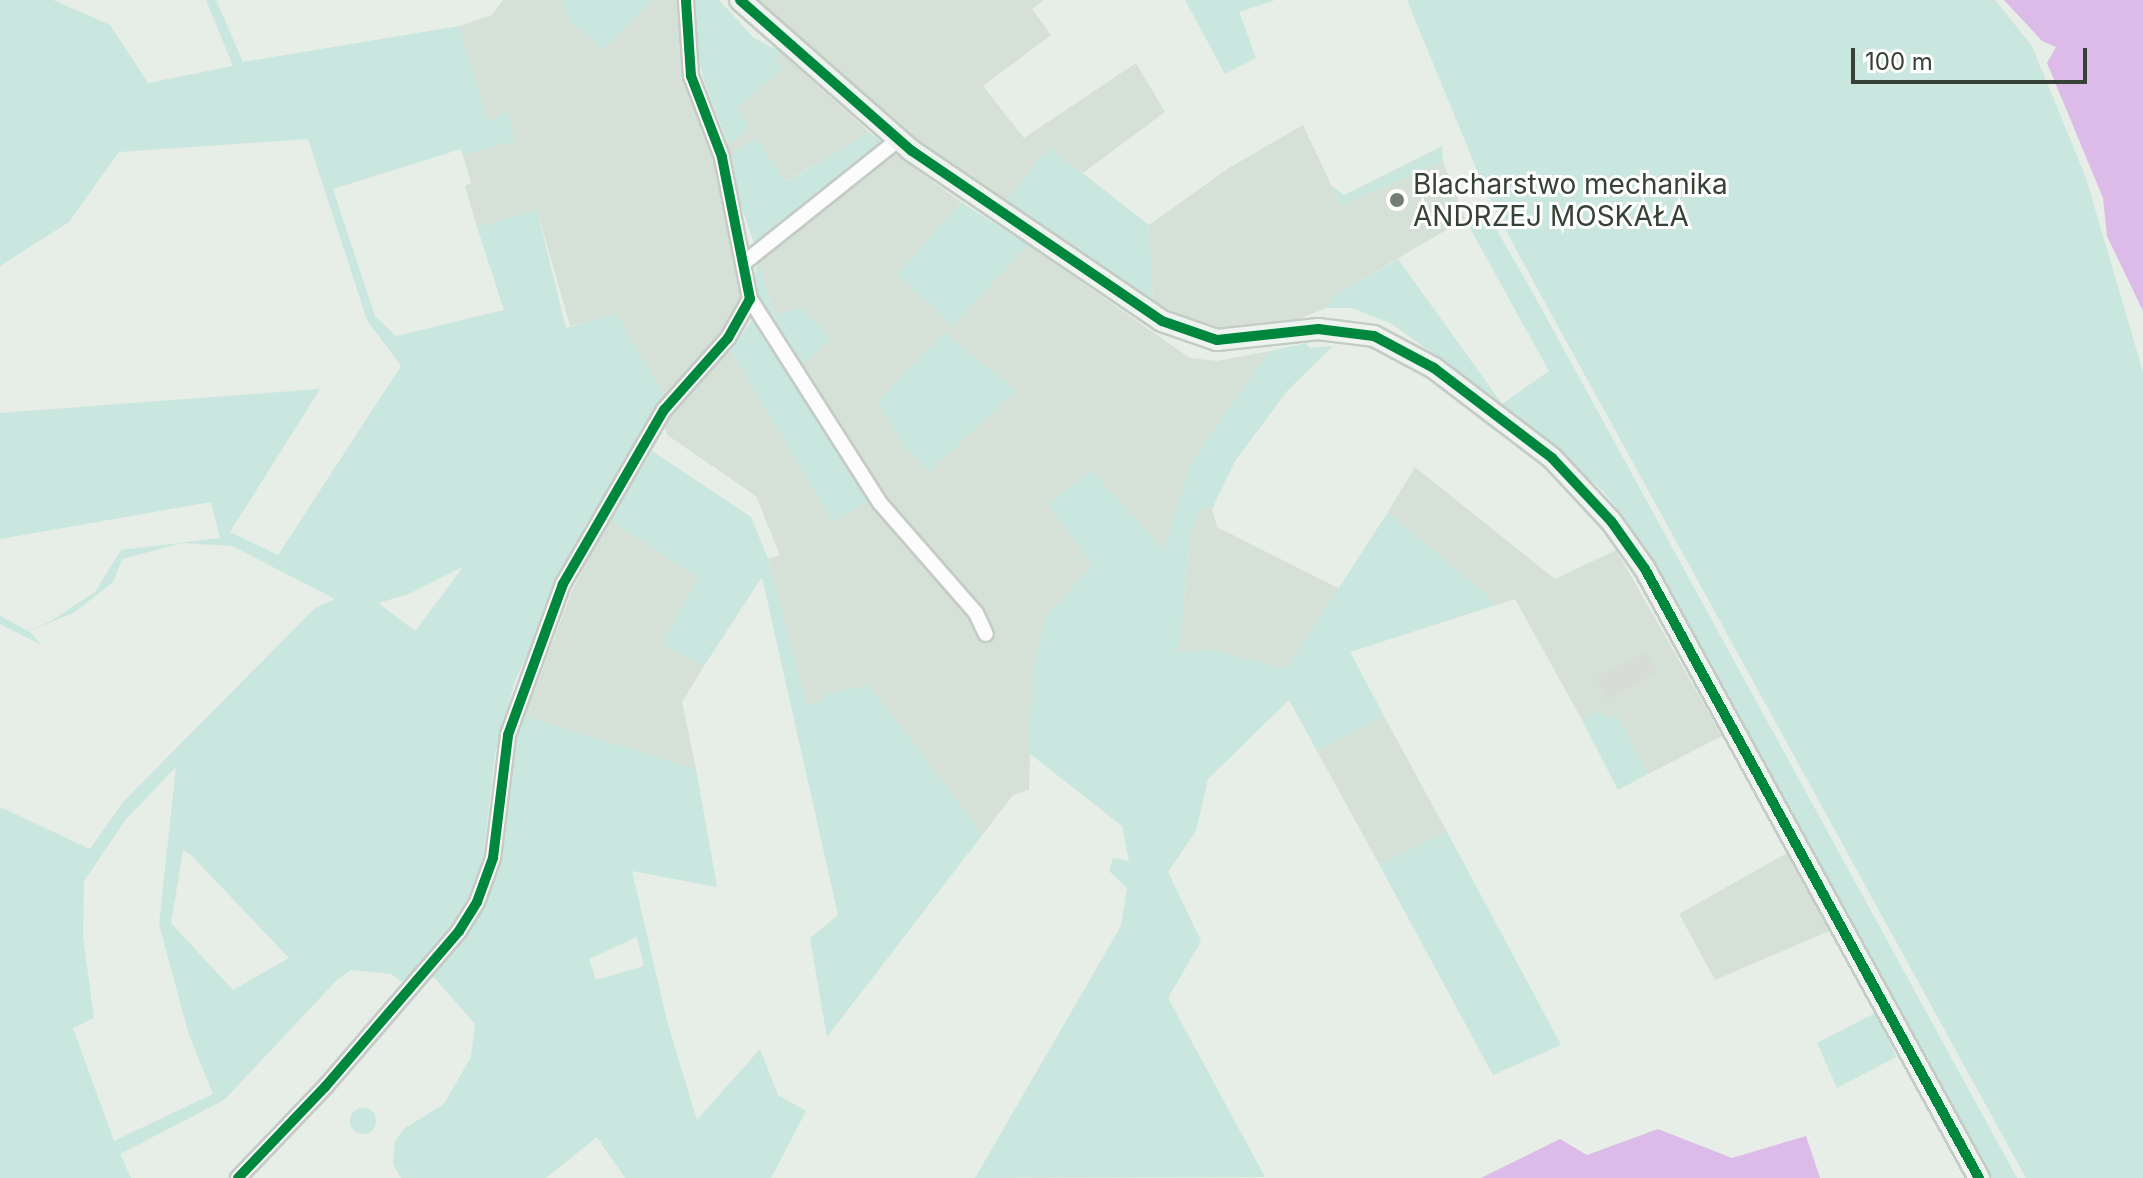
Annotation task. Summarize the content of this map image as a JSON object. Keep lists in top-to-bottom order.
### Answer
{
  "places": ["Blacharstwo mechanika ANDRZEJ MOSKAŁA"],
  "scale_bar": "100 m"
}
